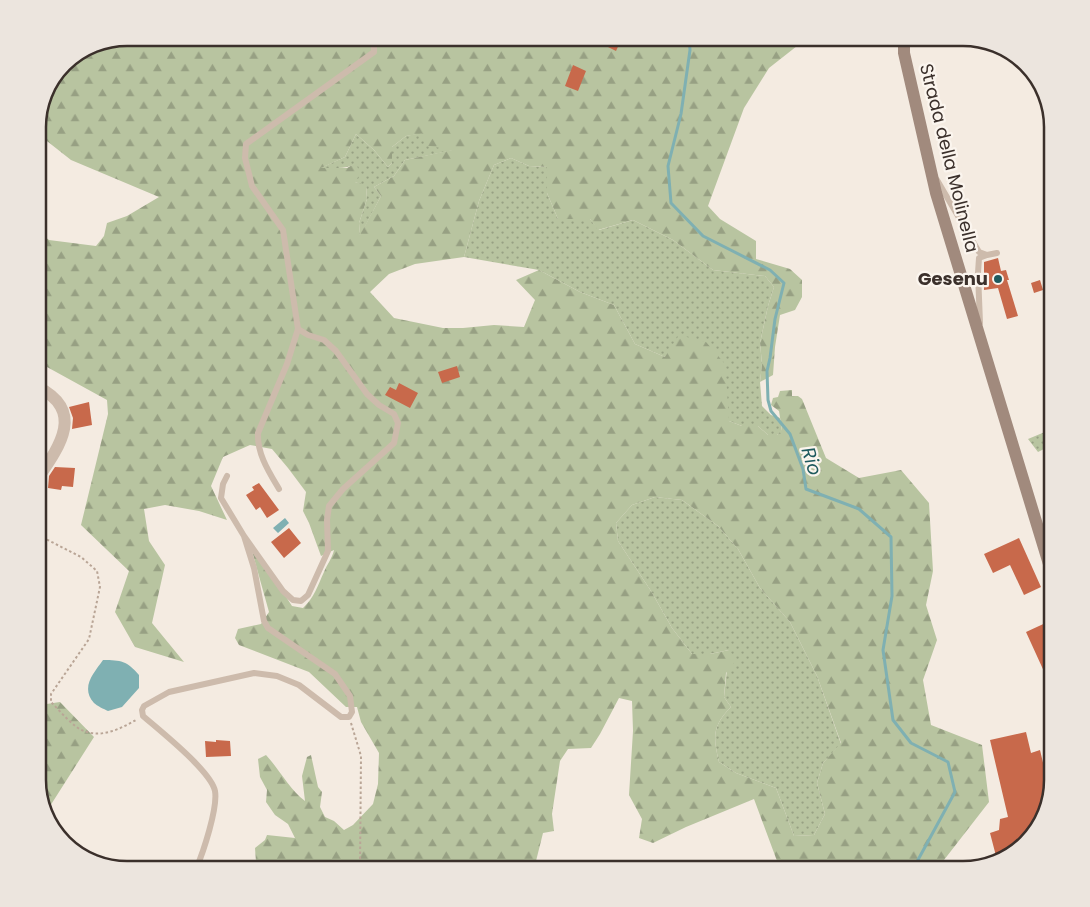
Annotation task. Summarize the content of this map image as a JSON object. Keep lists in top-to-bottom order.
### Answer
{
  "streets": {
    "main road": ["Strada della Molinella"]
  },
  "water": ["Rio"],
  "places": ["Gesenu"]
}
